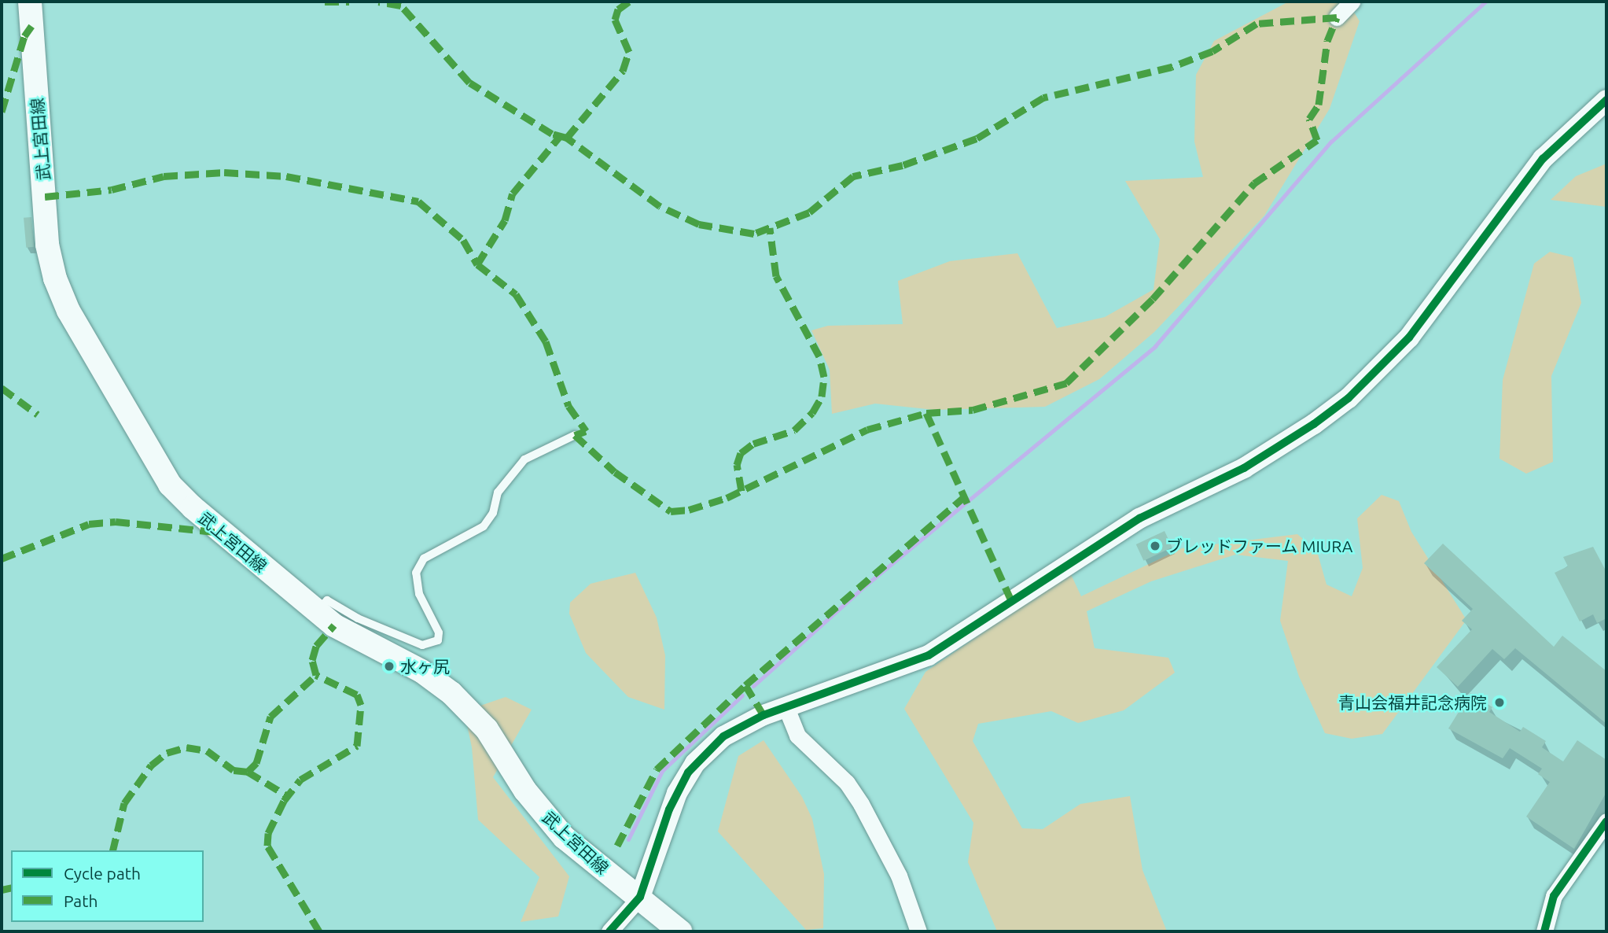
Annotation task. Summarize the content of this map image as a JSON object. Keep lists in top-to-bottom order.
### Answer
{
  "streets": {
    "main road": ["武上宮田線"]
  },
  "places": ["ブレッドファーム MIURA", "水ヶ尻", "青山会福井記念病院"],
  "legend": ["Cycle path", "Path"]
}
